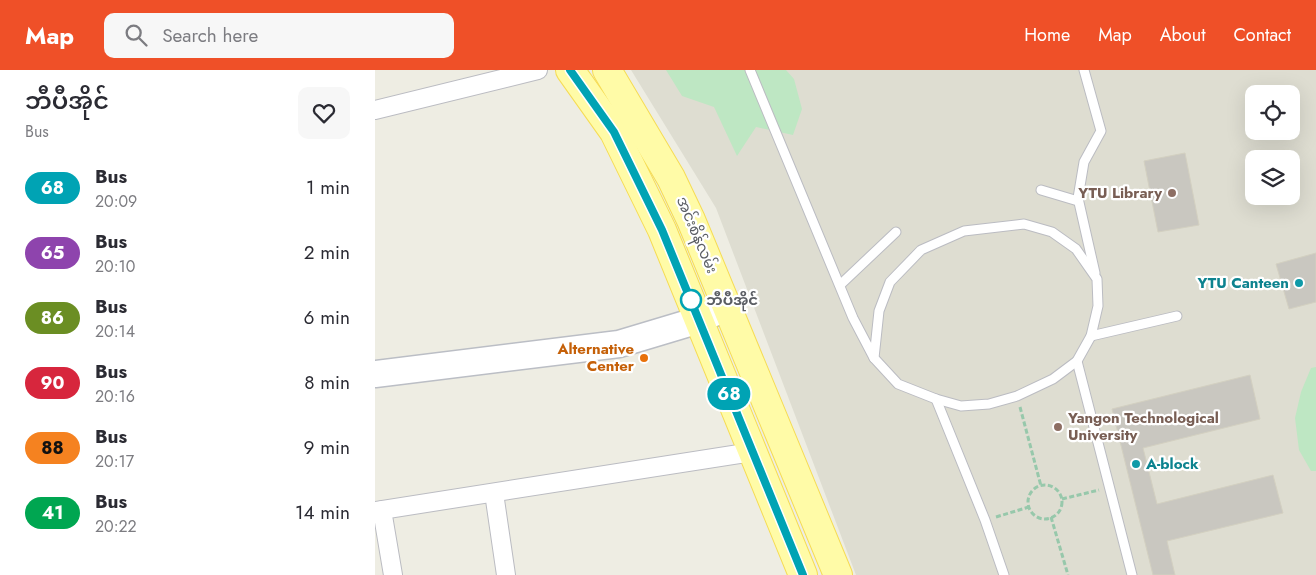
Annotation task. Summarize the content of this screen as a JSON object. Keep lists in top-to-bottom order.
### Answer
{
  "streets": {
    "main road": ["အင်းစိန်လမ်း"]
  },
  "places": [
    "YTU Library",
    "YTU Canteen",
    "ဘီပီအိုင်",
    "Alternative Center",
    "Yangon Technological University",
    "A-block"
  ],
  "lines": ["bus line 68"],
  "page": {
    "header": "Map",
    "search": "Search here",
    "nav": [
      "Home",
      "Map",
      "About",
      "Contact"
    ],
    "heading": ["ဘီပီအိုင်", "Bus"],
    "on_map": "68",
    "list": [
      {
        "mark": "68",
        "name": "Bus",
        "note": "20:09",
        "value": "1 min"
      },
      {
        "mark": "65",
        "name": "Bus",
        "note": "20:10",
        "value": "2 min"
      },
      {
        "mark": "86",
        "name": "Bus",
        "note": "20:14",
        "value": "6 min"
      },
      {
        "mark": "90",
        "name": "Bus",
        "note": "20:16",
        "value": "8 min"
      },
      {
        "mark": "88",
        "name": "Bus",
        "note": "20:17",
        "value": "9 min"
      },
      {
        "mark": "41",
        "name": "Bus",
        "note": "20:22",
        "value": "14 min"
      }
    ]
  }
}
